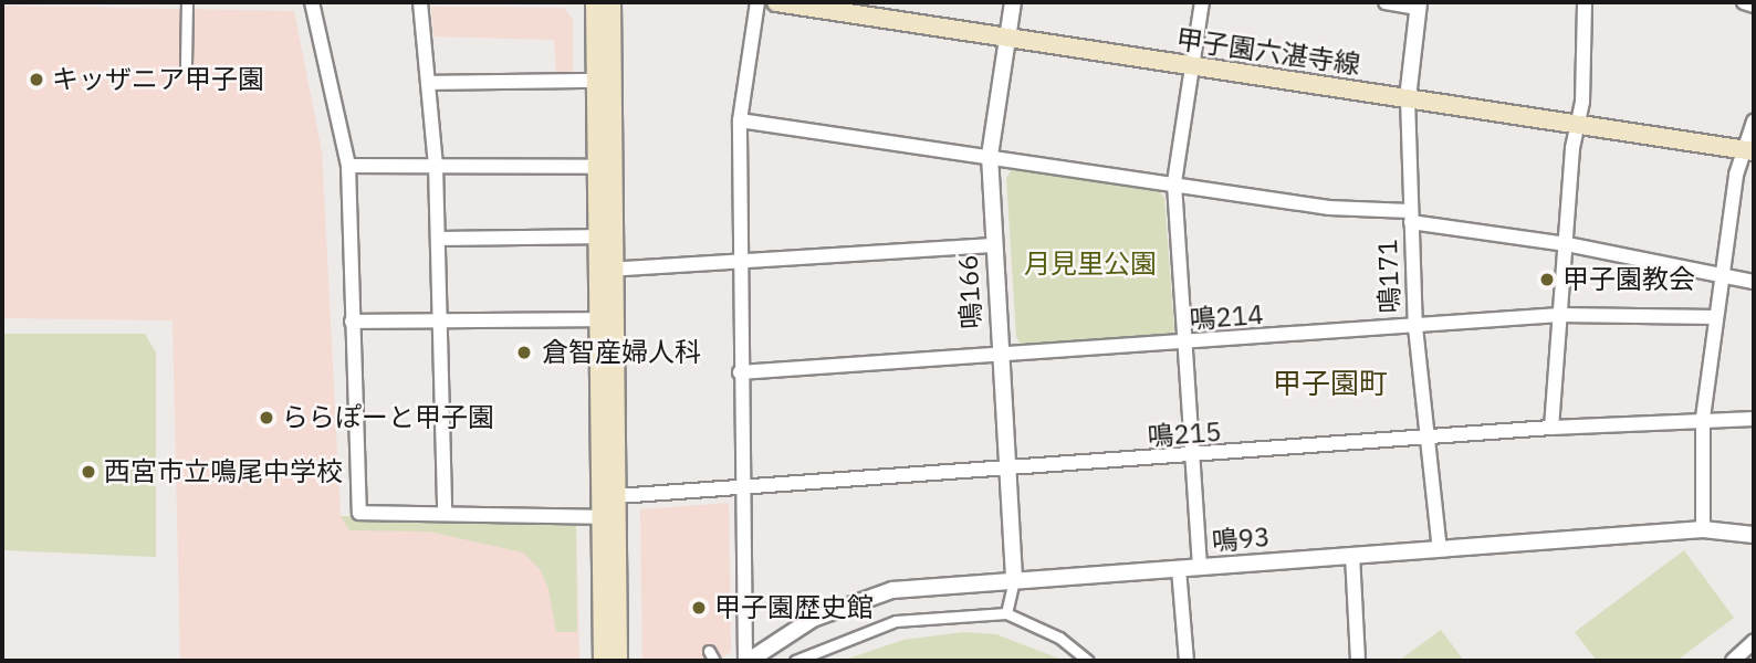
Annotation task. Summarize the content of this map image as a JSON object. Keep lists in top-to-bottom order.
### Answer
{
  "streets": {
    "main road": ["甲子園六湛寺線"],
    "street": [
      "鳴171",
      "鳴166",
      "鳴214",
      "鳴215",
      "鳴93"
    ]
  },
  "crossings": [
    ["甲子園六湛寺線", "鳴171"],
    ["甲子園六湛寺線", "鳴166"],
    ["鳴171", "鳴214"],
    ["鳴171", "鳴215"],
    ["鳴171", "鳴93"],
    ["鳴166", "鳴214"],
    ["鳴166", "鳴215"],
    ["鳴166", "鳴93"]
  ],
  "districts": ["甲子園町"],
  "parks": ["月見里公園"],
  "places": [
    "キッザニア甲子園",
    "甲子園教会",
    "倉智産婦人科",
    "ららぽーと甲子園",
    "西宮市立鳴尾中学校",
    "甲子園歴史館"
  ]
}
